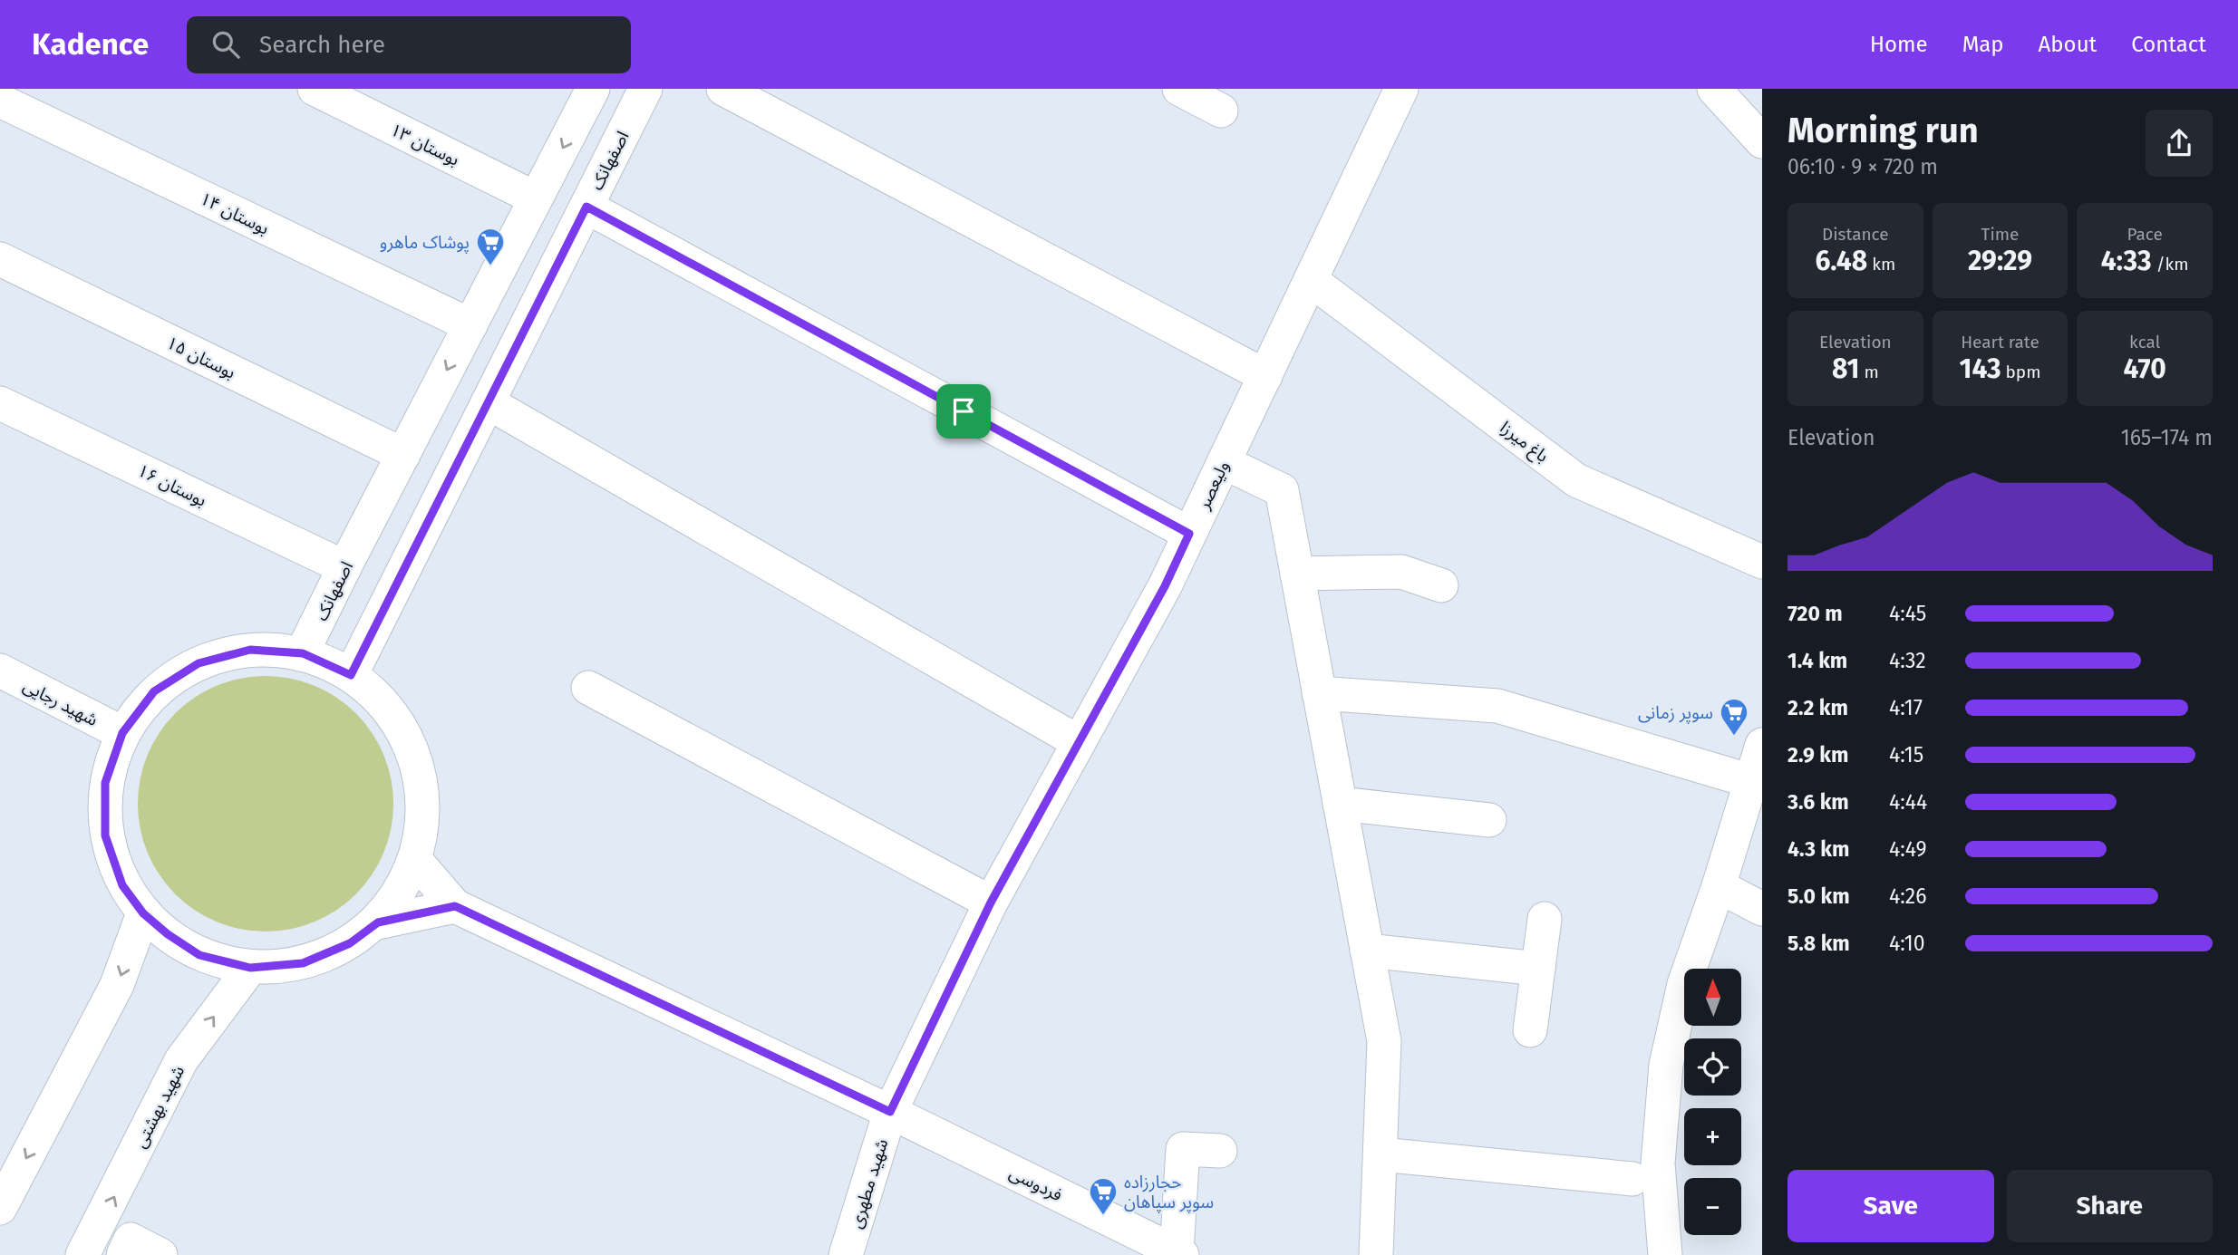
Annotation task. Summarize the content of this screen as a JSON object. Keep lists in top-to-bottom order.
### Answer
{
  "streets": {
    "street": [
      "بوستان ۱۳",
      "اصفهانک",
      "بوستان ۱۴",
      "بوستان ۱۵",
      "باغ میرزا",
      "بوستان ۱۶",
      "ولیعصر",
      "شهید رجایی",
      "شهید بهشتی",
      "شهید مطهری",
      "فردوسی"
    ]
  },
  "crossings": [
    ["بوستان ۱۳", "اصفهانک"],
    ["اصفهانک", "بوستان ۱۴"],
    ["اصفهانک", "بوستان ۱۵"],
    ["اصفهانک", "بوستان ۱۶"],
    ["باغ میرزا", "ولیعصر"],
    ["ولیعصر", "شهید مطهری"],
    ["ولیعصر", "فردوسی"],
    ["شهید مطهری", "فردوسی"]
  ],
  "places": {
    "supermarket": ["پوشاک ماهرو", "سوپر زمانی", "حجارزاده سوپر سپاهان"]
  },
  "north": "top",
  "page": {
    "header": "Kadence",
    "search": "Search here",
    "nav": [
      "Home",
      "Map",
      "About",
      "Contact"
    ],
    "heading": ["Morning run", "06:10 · 9 × 720 m"],
    "stats": [
      ["Distance", "6.48 km"],
      ["Time", "29:29"],
      ["Pace", "4:33 /km"],
      ["Elevation", "81 m"],
      ["Heart rate", "143 bpm"],
      ["kcal", "470"]
    ],
    "chart": ["Elevation", "165–174 m"],
    "list": [
      {
        "name": "720 m",
        "note": "4:45"
      },
      {
        "name": "1.4 km",
        "note": "4:32"
      },
      {
        "name": "2.2 km",
        "note": "4:17"
      },
      {
        "name": "2.9 km",
        "note": "4:15"
      },
      {
        "name": "3.6 km",
        "note": "4:44"
      },
      {
        "name": "4.3 km",
        "note": "4:49"
      },
      {
        "name": "5.0 km",
        "note": "4:26"
      },
      {
        "name": "5.8 km",
        "note": "4:10"
      }
    ],
    "map_buttons": ["+", "−"],
    "buttons": ["Save", "Share"]
  }
}
